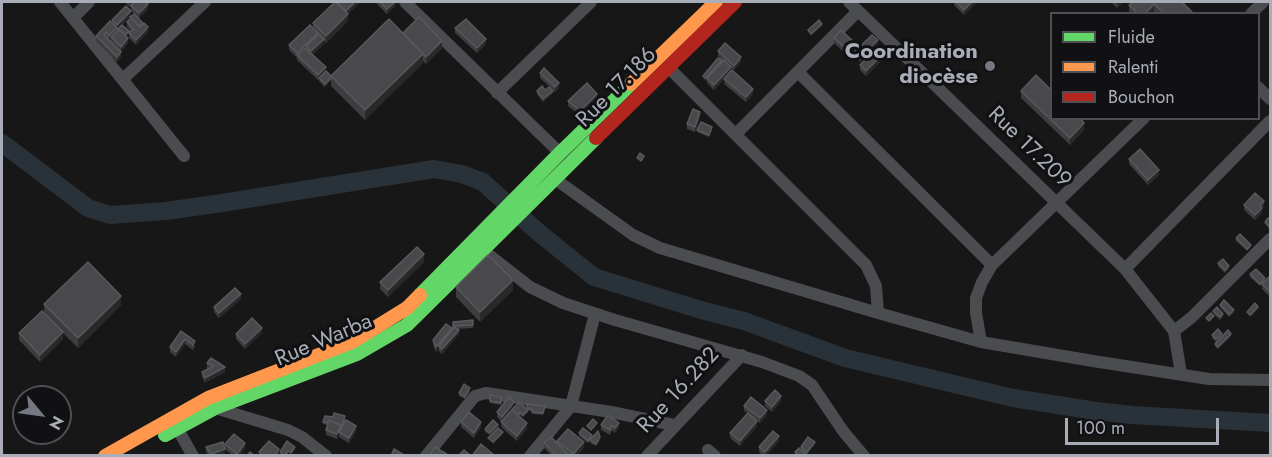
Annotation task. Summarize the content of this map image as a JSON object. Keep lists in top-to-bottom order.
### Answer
{
  "streets": {
    "main road": ["Rue 17.186", "Rue Warba"],
    "street": ["Rue 17.209", "Rue 16.282"]
  },
  "places": ["Coordination diocèse"],
  "legend": ["Fluide", "Ralenti", "Bouchon"],
  "scale_bar": "100 m",
  "north": "bottom right"
}
